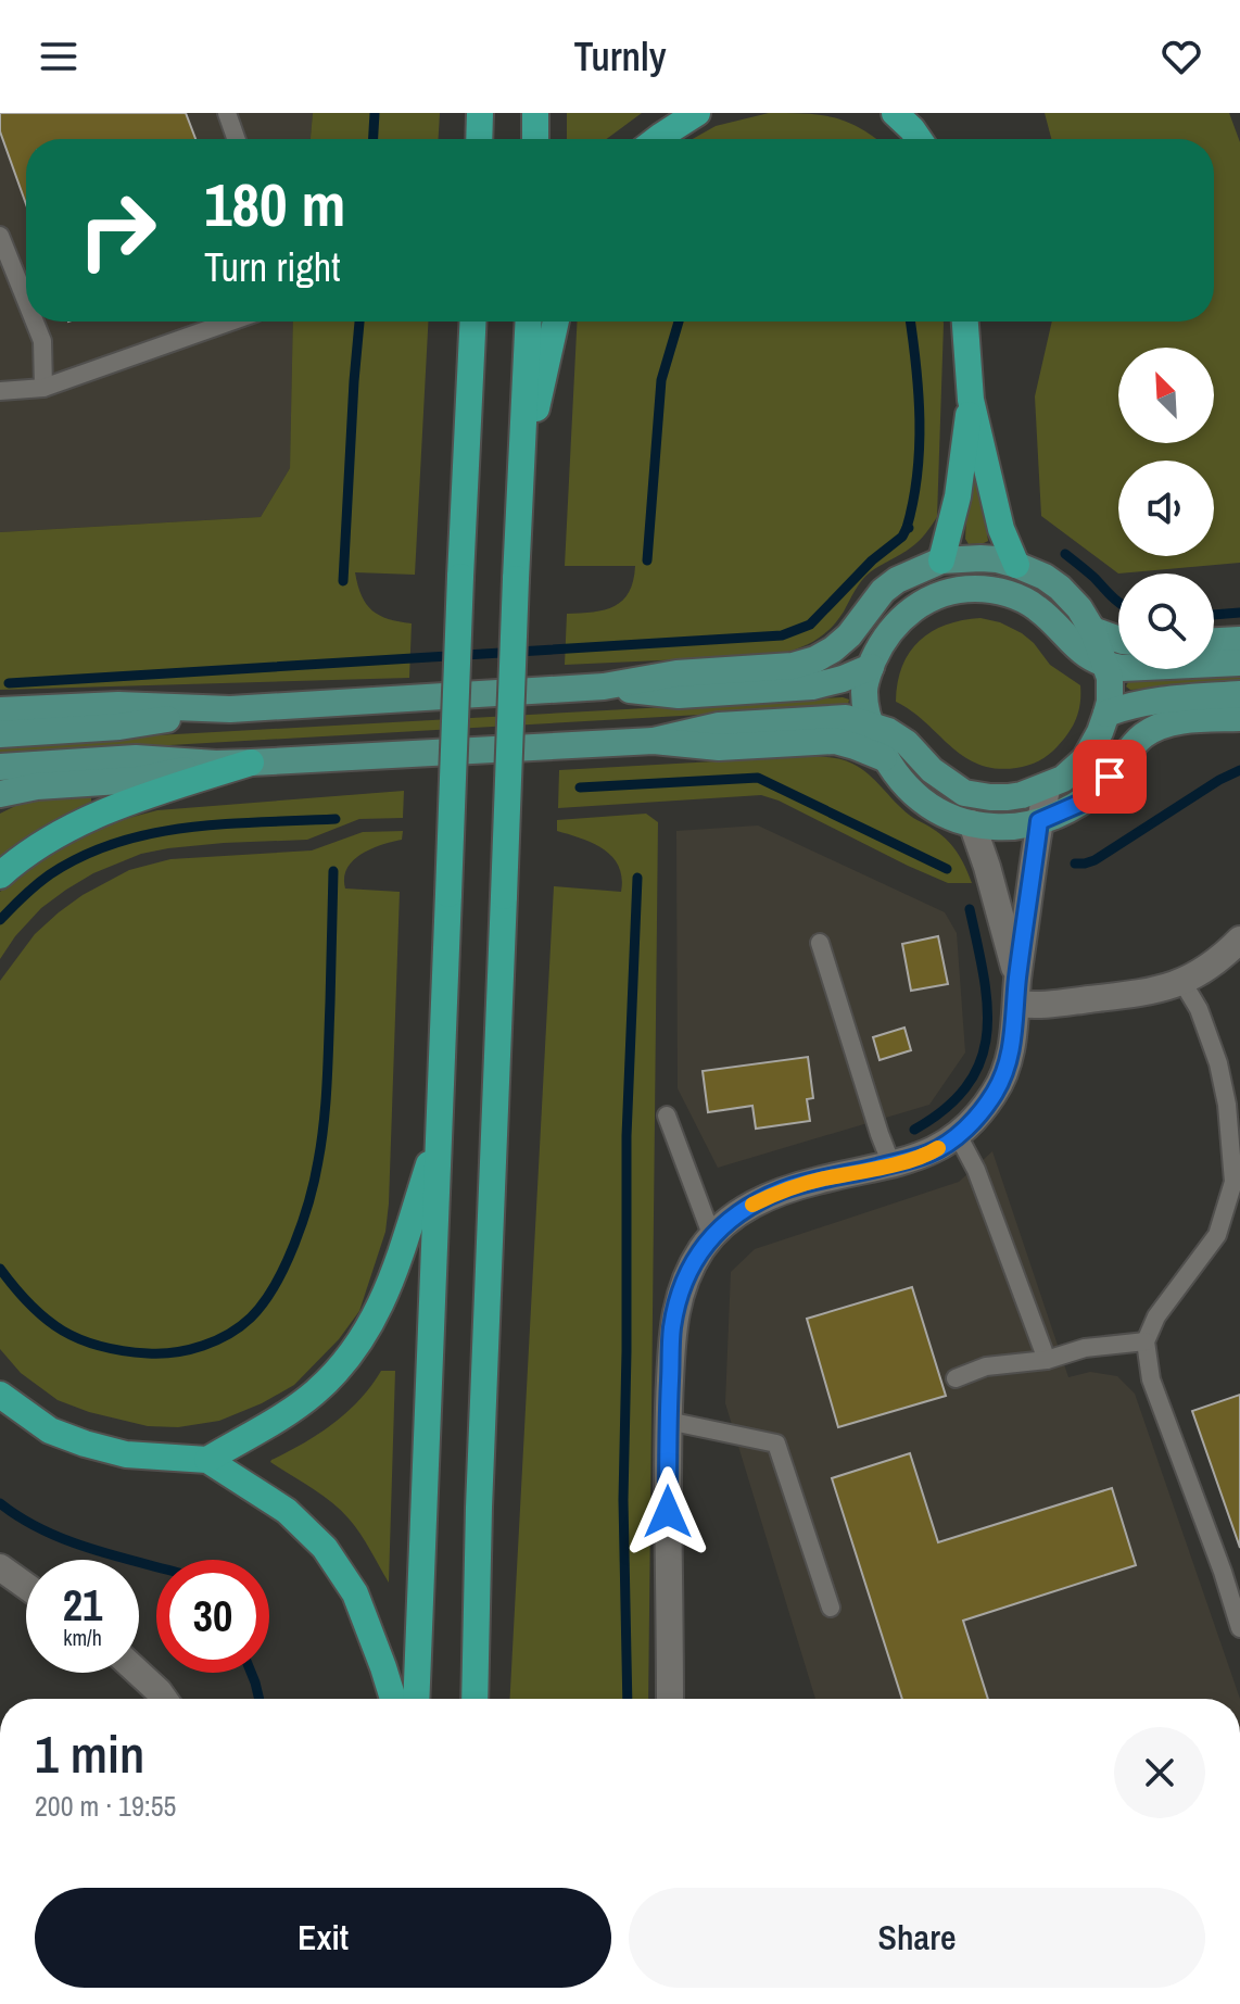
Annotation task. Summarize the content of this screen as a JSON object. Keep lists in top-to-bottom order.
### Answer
{
  "north": "top left",
  "page": {
    "header": "Turnly",
    "turn": ["180 m", "Turn right"],
    "speed": "21 km/h",
    "limit": "30",
    "heading": ["1 min", "200 m · 19:55"],
    "buttons": ["Exit", "Share"]
  }
}
